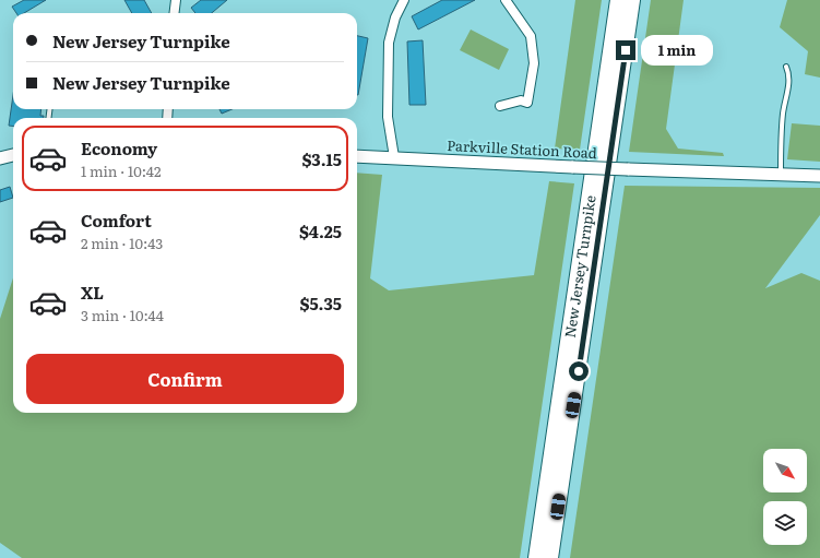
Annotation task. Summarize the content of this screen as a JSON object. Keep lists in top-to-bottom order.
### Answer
{
  "streets": {
    "highway": ["New Jersey Turnpike"],
    "main road": ["Parkville Station Road"]
  },
  "north": "bottom right",
  "page": {
    "banner": ["New Jersey Turnpike", "New Jersey Turnpike"],
    "bubble": "1 min",
    "list": [
      {
        "name": "Economy",
        "note": "1 min · 10:42",
        "value": "$3.15"
      },
      {
        "name": "Comfort",
        "note": "2 min · 10:43",
        "value": "$4.25"
      },
      {
        "name": "XL",
        "note": "3 min · 10:44",
        "value": "$5.35"
      }
    ],
    "buttons": "Confirm"
  }
}
